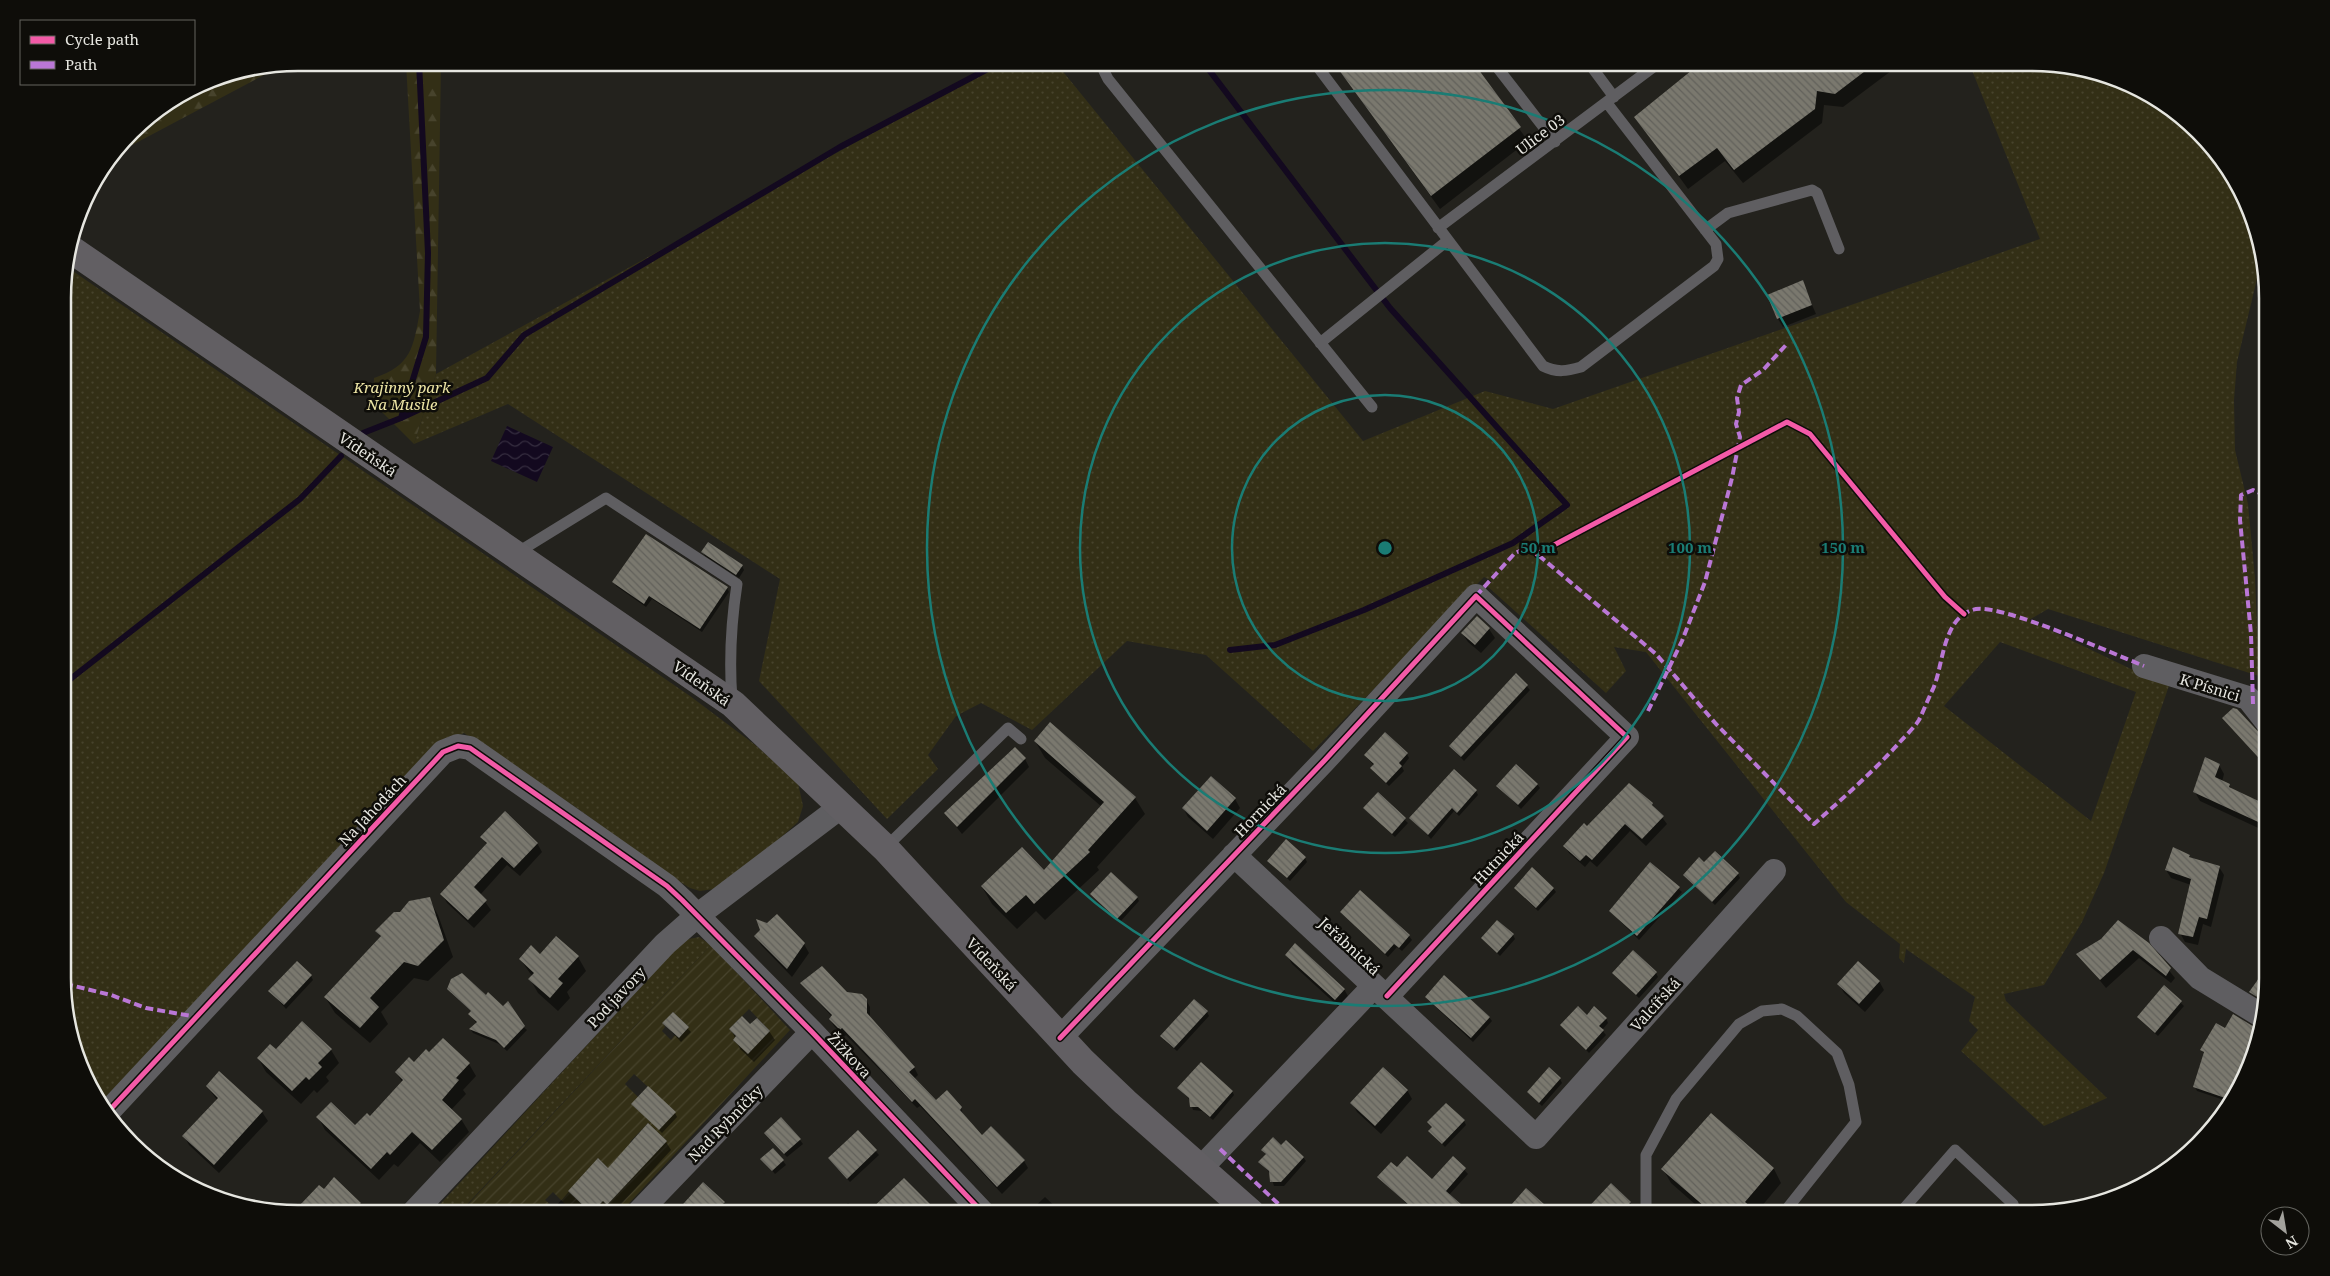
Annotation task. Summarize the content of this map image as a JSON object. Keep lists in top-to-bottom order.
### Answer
{
  "streets": {
    "main road": ["Vídeňská"],
    "street": [
      "K Písnici",
      "Na Jahodách",
      "Hornická",
      "Hutnická",
      "Jeřábnická",
      "Pod javory",
      "Valcířská",
      "Žižkova",
      "Nad Rybníčky"
    ],
    "lane": ["Ulice 03"]
  },
  "crossings": [
    ["Vídeňská", "Hornická"],
    ["Vídeňská", "Hutnická"],
    ["Vídeňská", "Pod javory"],
    ["Na Jahodách", "Pod javory"],
    ["Na Jahodách", "Žižkova"],
    ["Hornická", "Hutnická"],
    ["Hornická", "Jeřábnická"],
    ["Hutnická", "Jeřábnická"],
    ["Jeřábnická", "Valcířská"],
    ["Pod javory", "Žižkova"],
    ["Žižkova", "Nad Rybníčky"]
  ],
  "parks": ["Krajinný park Na Musile"],
  "legend": ["Cycle path", "Path"],
  "north": "bottom right",
  "rings": ["50 m", "100 m", "150 m"]
}
